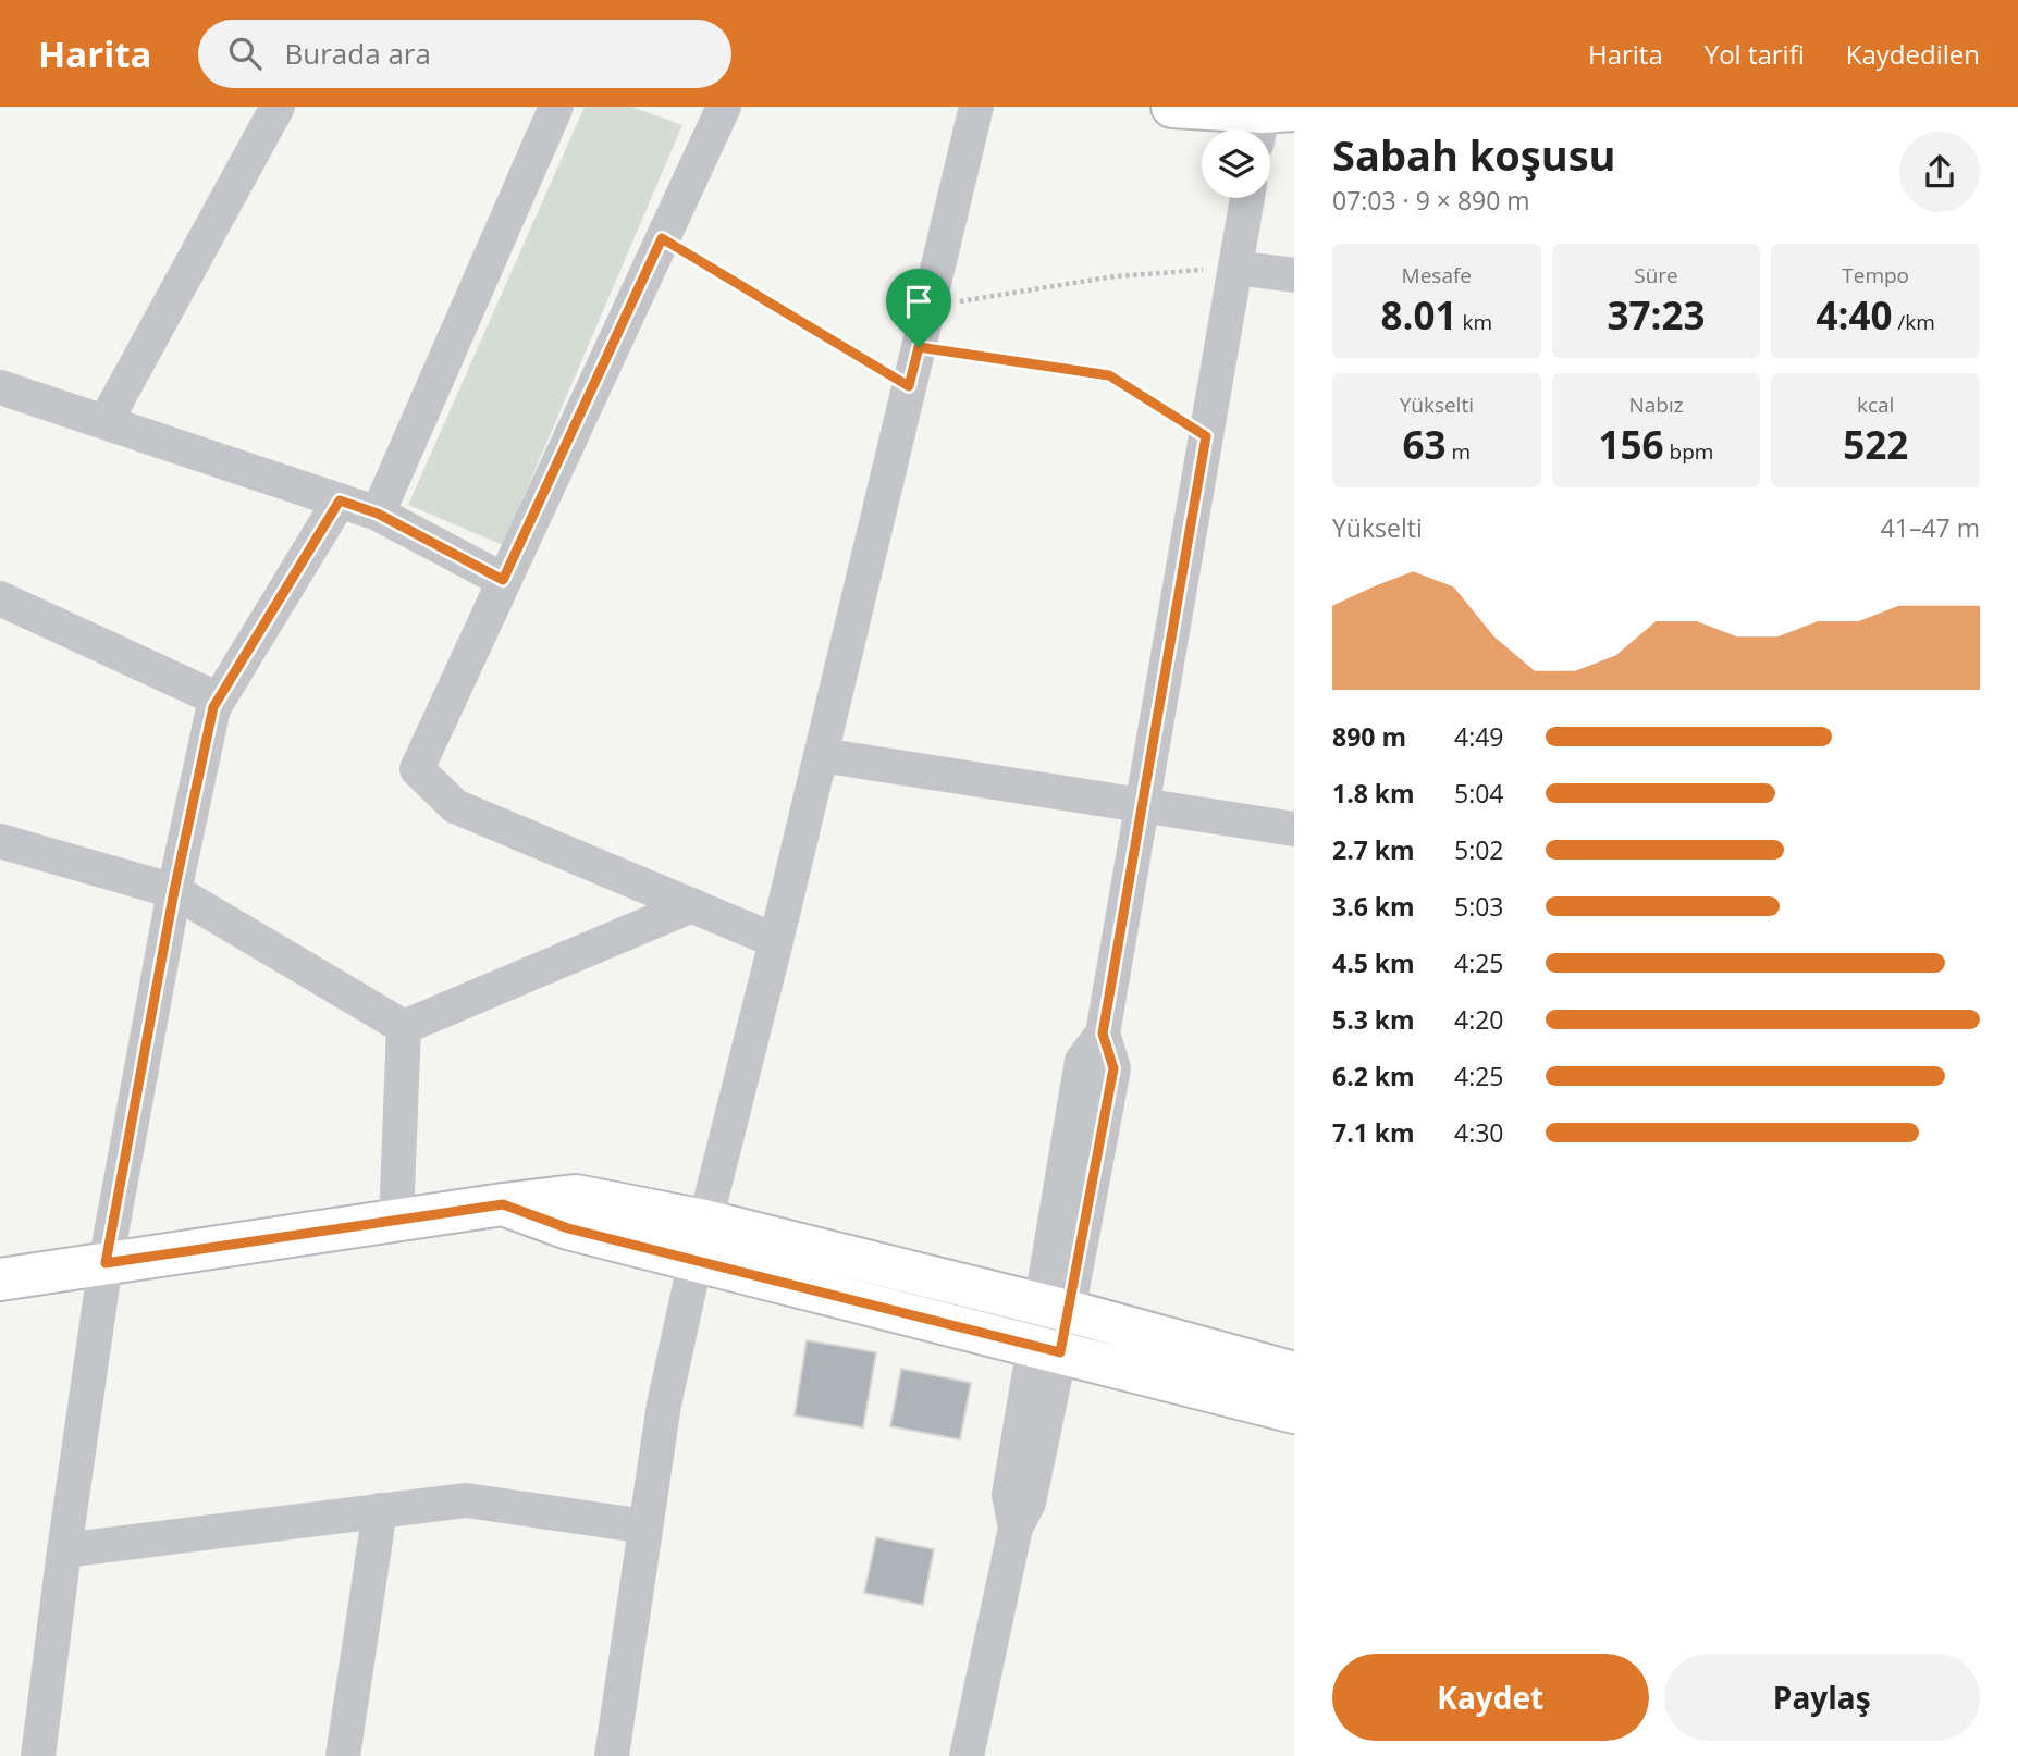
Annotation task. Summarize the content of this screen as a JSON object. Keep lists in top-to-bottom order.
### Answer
{
  "page": {
    "header": "Harita",
    "search": "Burada ara",
    "nav": ["Harita", "Yol tarifi", "Kaydedilen"],
    "heading": ["Sabah koşusu", "07:03 · 9 × 890 m"],
    "stats": [
      ["Mesafe", "8.01 km"],
      ["Süre", "37:23"],
      ["Tempo", "4:40 /km"],
      ["Yükselti", "63 m"],
      ["Nabız", "156 bpm"],
      ["kcal", "522"]
    ],
    "chart": ["Yükselti", "41–47 m"],
    "list": [
      {
        "name": "890 m",
        "note": "4:49"
      },
      {
        "name": "1.8 km",
        "note": "5:04"
      },
      {
        "name": "2.7 km",
        "note": "5:02"
      },
      {
        "name": "3.6 km",
        "note": "5:03"
      },
      {
        "name": "4.5 km",
        "note": "4:25"
      },
      {
        "name": "5.3 km",
        "note": "4:20"
      },
      {
        "name": "6.2 km",
        "note": "4:25"
      },
      {
        "name": "7.1 km",
        "note": "4:30"
      }
    ],
    "buttons": ["Kaydet", "Paylaş"]
  }
}
